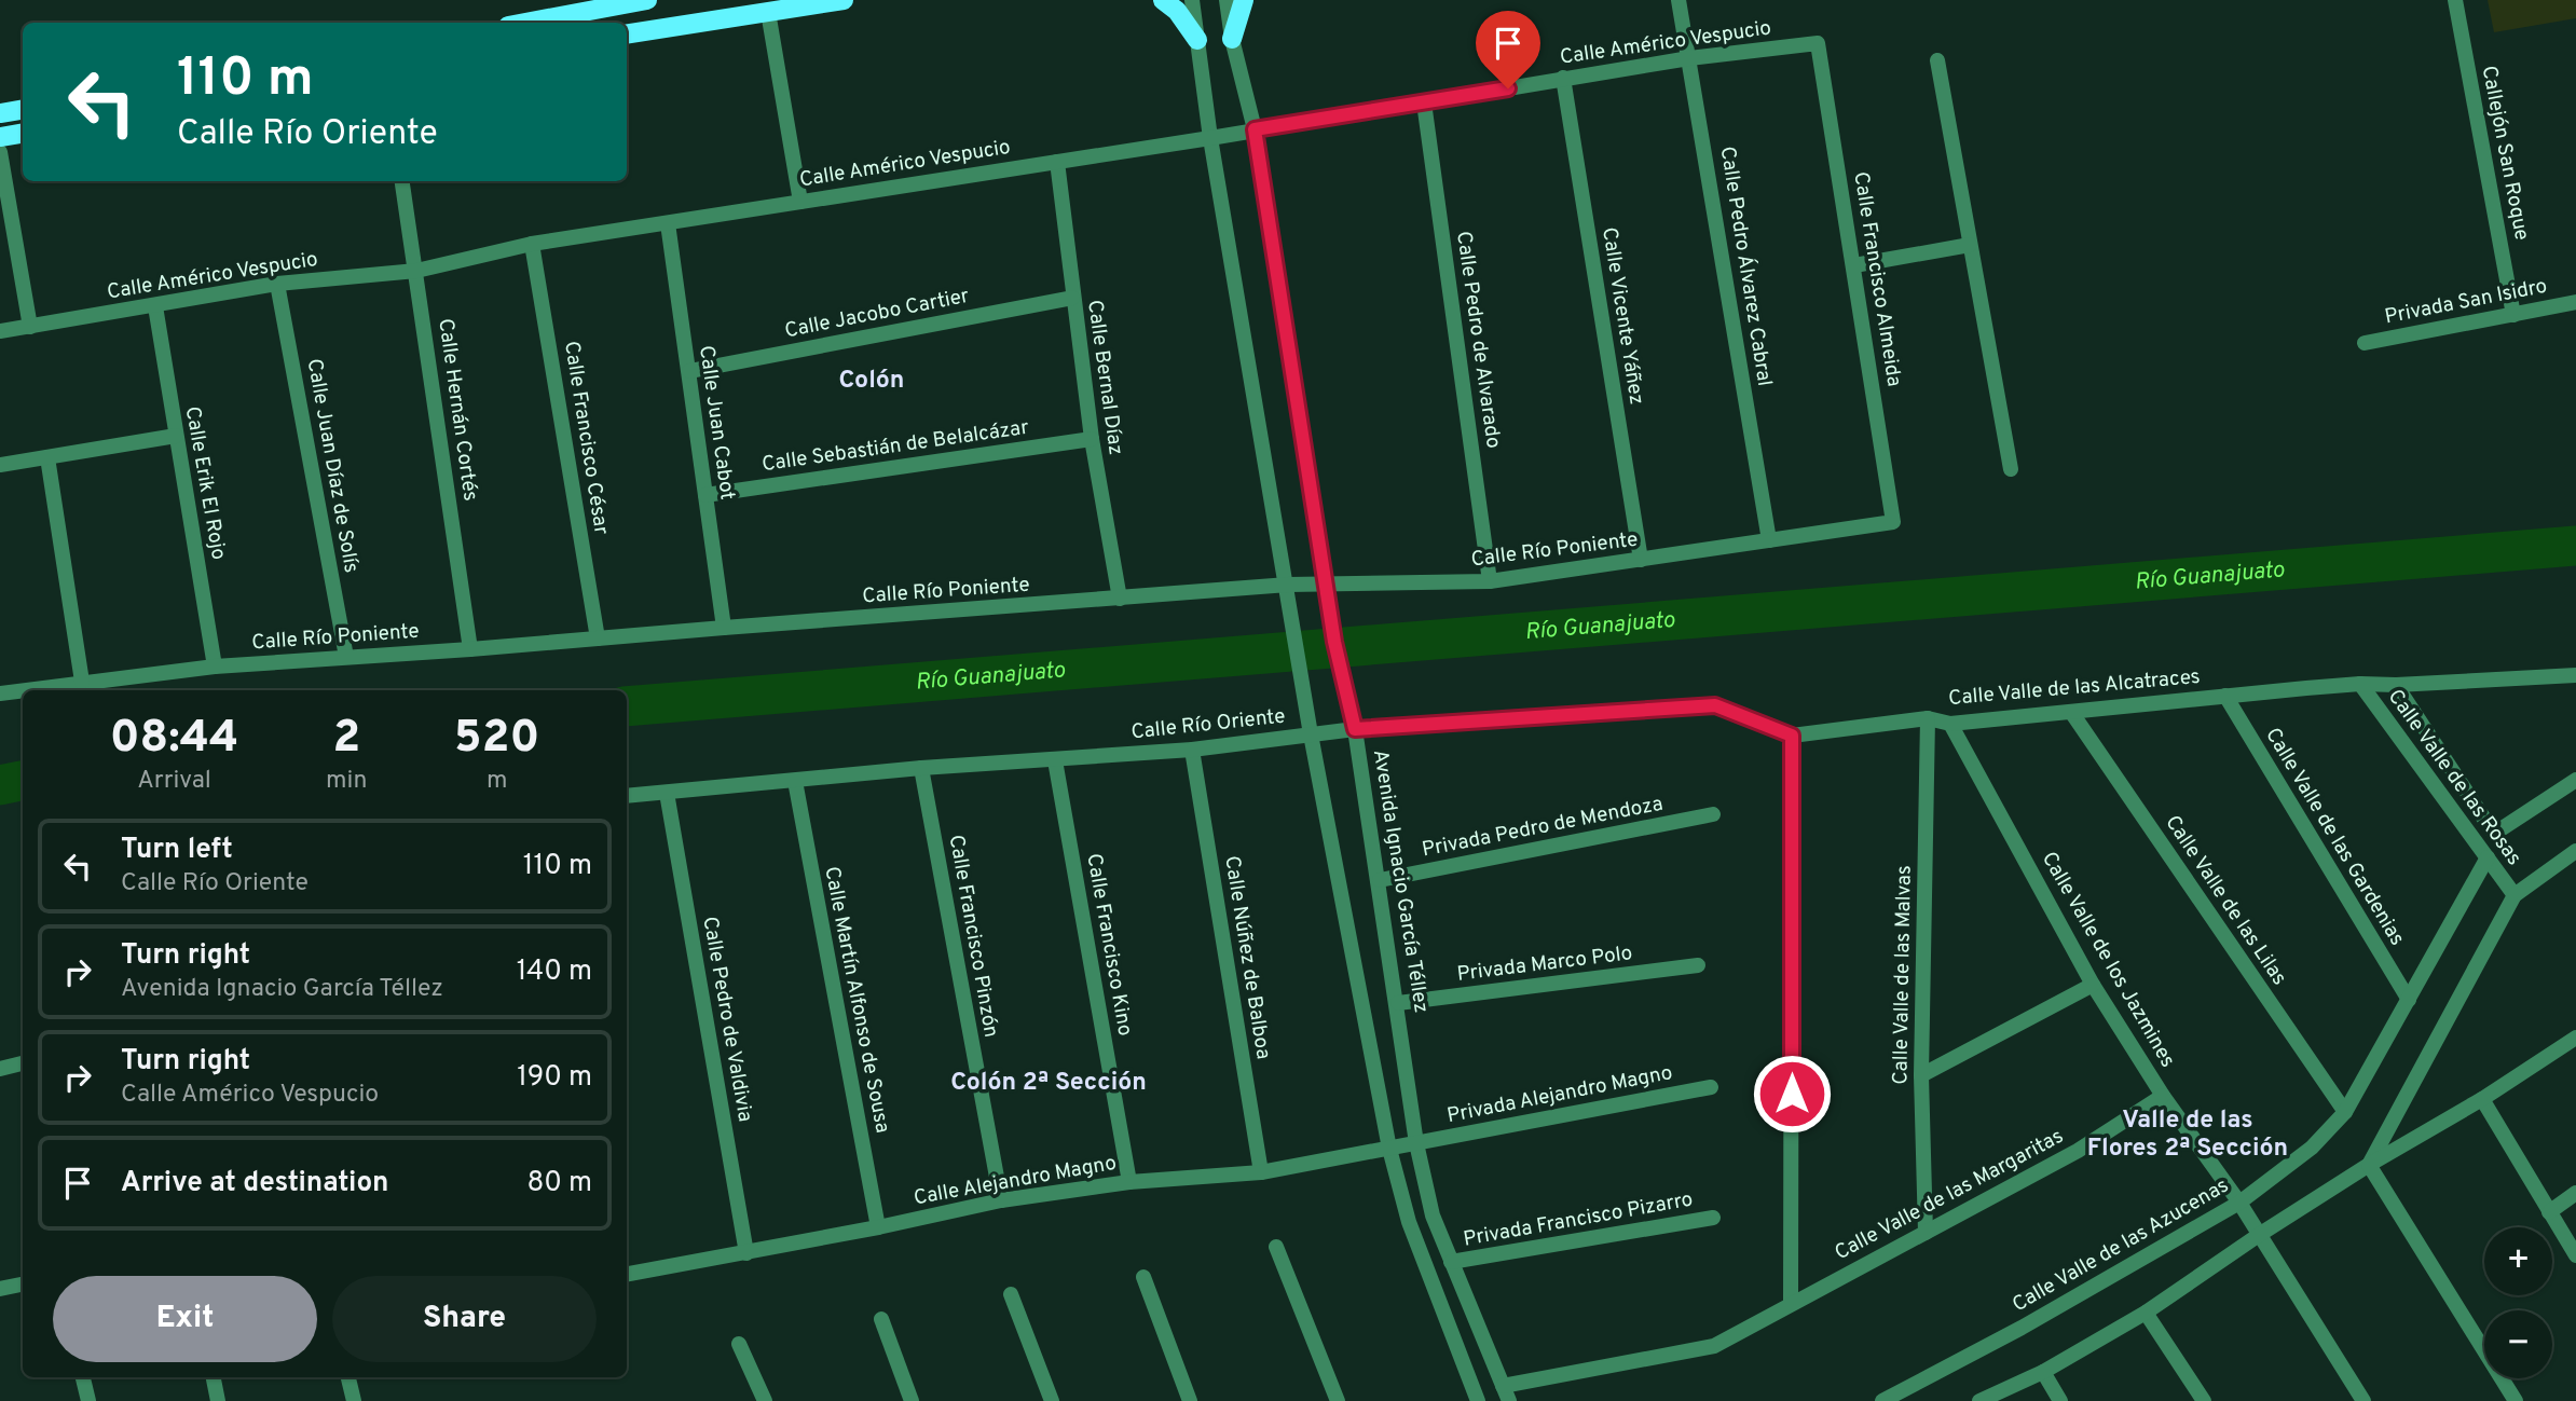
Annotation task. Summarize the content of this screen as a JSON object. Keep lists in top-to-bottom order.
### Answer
{
  "streets": {
    "street": [
      "Calle Américo Vespucio",
      "Callejón San Roque",
      "Calle Pedro Álvarez Cabral",
      "Calle Francisco Almeida",
      "Privada San Isidro",
      "Calle Jacobo Cartier",
      "Calle Vicente Yáñez",
      "Calle Pedro de Alvarado",
      "Calle Bernal Díaz",
      "Calle Hernán Cortés",
      "Calle Juan Cabot",
      "Calle Francisco César",
      "Calle Sebastián de Belalcázar",
      "Calle Juan Díaz de Solís",
      "Calle Erik El Rojo",
      "Calle Río Poniente",
      "Calle Valle de las Alcatraces",
      "Calle Río Oriente",
      "Calle Valle de las Rosas",
      "Privada Pedro de Mendoza",
      "Calle Valle de las Gardenias",
      "Avenida Ignacio García Téllez",
      "Calle Valle de las Lilas",
      "Calle Francisco Pinzón",
      "Calle Francisco Kino",
      "Calle Núñez de Balboa",
      "Calle Valle de los Jazmines",
      "Privada Marco Polo",
      "Calle Valle de las Malvas",
      "Calle Martín Alfonso de Sousa",
      "Calle Pedro de Valdivia",
      "Privada Alejandro Magno",
      "Calle Alejandro Magno",
      "Calle Valle de las Margaritas",
      "Privada Francisco Pizarro",
      "Calle Valle de las Azucenas"
    ]
  },
  "crossings": [
    ["Calle Américo Vespucio", "Calle Pedro Álvarez Cabral"],
    ["Calle Américo Vespucio", "Calle Francisco Almeida"],
    ["Calle Américo Vespucio", "Calle Vicente Yáñez"],
    ["Calle Américo Vespucio", "Calle Pedro de Alvarado"],
    ["Calle Américo Vespucio", "Calle Bernal Díaz"],
    ["Calle Américo Vespucio", "Calle Hernán Cortés"],
    ["Calle Américo Vespucio", "Calle Juan Cabot"],
    ["Calle Américo Vespucio", "Calle Francisco César"],
    ["Calle Américo Vespucio", "Calle Juan Díaz de Solís"],
    ["Calle Américo Vespucio", "Calle Erik El Rojo"],
    ["Calle Américo Vespucio", "Avenida Ignacio García Téllez"],
    ["Callejón San Roque", "Privada San Isidro"],
    ["Calle Pedro Álvarez Cabral", "Calle Río Poniente"],
    ["Calle Francisco Almeida", "Calle Río Poniente"],
    ["Calle Jacobo Cartier", "Calle Bernal Díaz"],
    ["Calle Jacobo Cartier", "Calle Juan Cabot"],
    ["Calle Vicente Yáñez", "Calle Río Poniente"],
    ["Calle Pedro de Alvarado", "Calle Río Poniente"],
    ["Calle Bernal Díaz", "Calle Sebastián de Belalcázar"],
    ["Calle Bernal Díaz", "Calle Río Poniente"],
    ["Calle Hernán Cortés", "Calle Río Poniente"],
    ["Calle Juan Cabot", "Calle Sebastián de Belalcázar"],
    ["Calle Juan Cabot", "Calle Río Poniente"],
    ["Calle Francisco César", "Calle Río Poniente"],
    ["Calle Juan Díaz de Solís", "Calle Río Poniente"],
    ["Calle Erik El Rojo", "Calle Río Poniente"],
    ["Calle Río Poniente", "Avenida Ignacio García Téllez"],
    ["Calle Valle de las Alcatraces", "Calle Río Oriente"],
    ["Calle Valle de las Alcatraces", "Calle Valle de las Rosas"],
    ["Calle Valle de las Alcatraces", "Calle Valle de las Gardenias"],
    ["Calle Valle de las Alcatraces", "Calle Valle de las Lilas"],
    ["Calle Valle de las Alcatraces", "Calle Valle de los Jazmines"],
    ["Calle Valle de las Alcatraces", "Calle Valle de las Malvas"],
    ["Calle Río Oriente", "Avenida Ignacio García Téllez"],
    ["Calle Río Oriente", "Calle Francisco Pinzón"],
    ["Calle Río Oriente", "Calle Francisco Kino"],
    ["Calle Río Oriente", "Calle Núñez de Balboa"],
    ["Calle Río Oriente", "Calle Martín Alfonso de Sousa"],
    ["Calle Río Oriente", "Calle Pedro de Valdivia"],
    ["Calle Valle de las Rosas", "Calle Valle de las Azucenas"],
    ["Privada Pedro de Mendoza", "Avenida Ignacio García Téllez"],
    ["Calle Valle de las Gardenias", "Calle Valle de las Azucenas"],
    ["Avenida Ignacio García Téllez", "Privada Marco Polo"],
    ["Avenida Ignacio García Téllez", "Privada Alejandro Magno"],
    ["Avenida Ignacio García Téllez", "Calle Alejandro Magno"],
    ["Avenida Ignacio García Téllez", "Calle Valle de las Margaritas"],
    ["Avenida Ignacio García Téllez", "Privada Francisco Pizarro"],
    ["Calle Valle de las Lilas", "Calle Valle de las Azucenas"],
    ["Calle Francisco Pinzón", "Calle Alejandro Magno"],
    ["Calle Francisco Kino", "Calle Alejandro Magno"],
    ["Calle Núñez de Balboa", "Calle Alejandro Magno"],
    ["Calle Valle de los Jazmines", "Calle Valle de las Margaritas"],
    ["Calle Valle de los Jazmines", "Calle Valle de las Azucenas"],
    ["Calle Valle de las Malvas", "Calle Valle de las Margaritas"],
    ["Calle Martín Alfonso de Sousa", "Calle Alejandro Magno"],
    ["Calle Pedro de Valdivia", "Calle Alejandro Magno"],
    ["Privada Alejandro Magno", "Calle Alejandro Magno"]
  ],
  "districts": ["Colón", "Colón 2ª Sección", "Valle de las Flores 2ª Sección"],
  "water": ["Río Guanajuato"],
  "page": {
    "turn": ["110 m", "Calle Río Oriente"],
    "eta": [
      "08:44",
      "Arrival",
      "2",
      "min",
      "520",
      "m"
    ],
    "list": [
      {
        "name": "Turn left",
        "note": "Calle Río Oriente",
        "value": "110 m"
      },
      {
        "name": "Turn right",
        "note": "Avenida Ignacio García Téllez",
        "value": "140 m"
      },
      {
        "name": "Turn right",
        "note": "Calle Américo Vespucio",
        "value": "190 m"
      },
      {
        "name": "Arrive at destination",
        "value": "80 m"
      }
    ],
    "map_buttons": ["+", "−"],
    "buttons": ["Exit", "Share"]
  }
}
